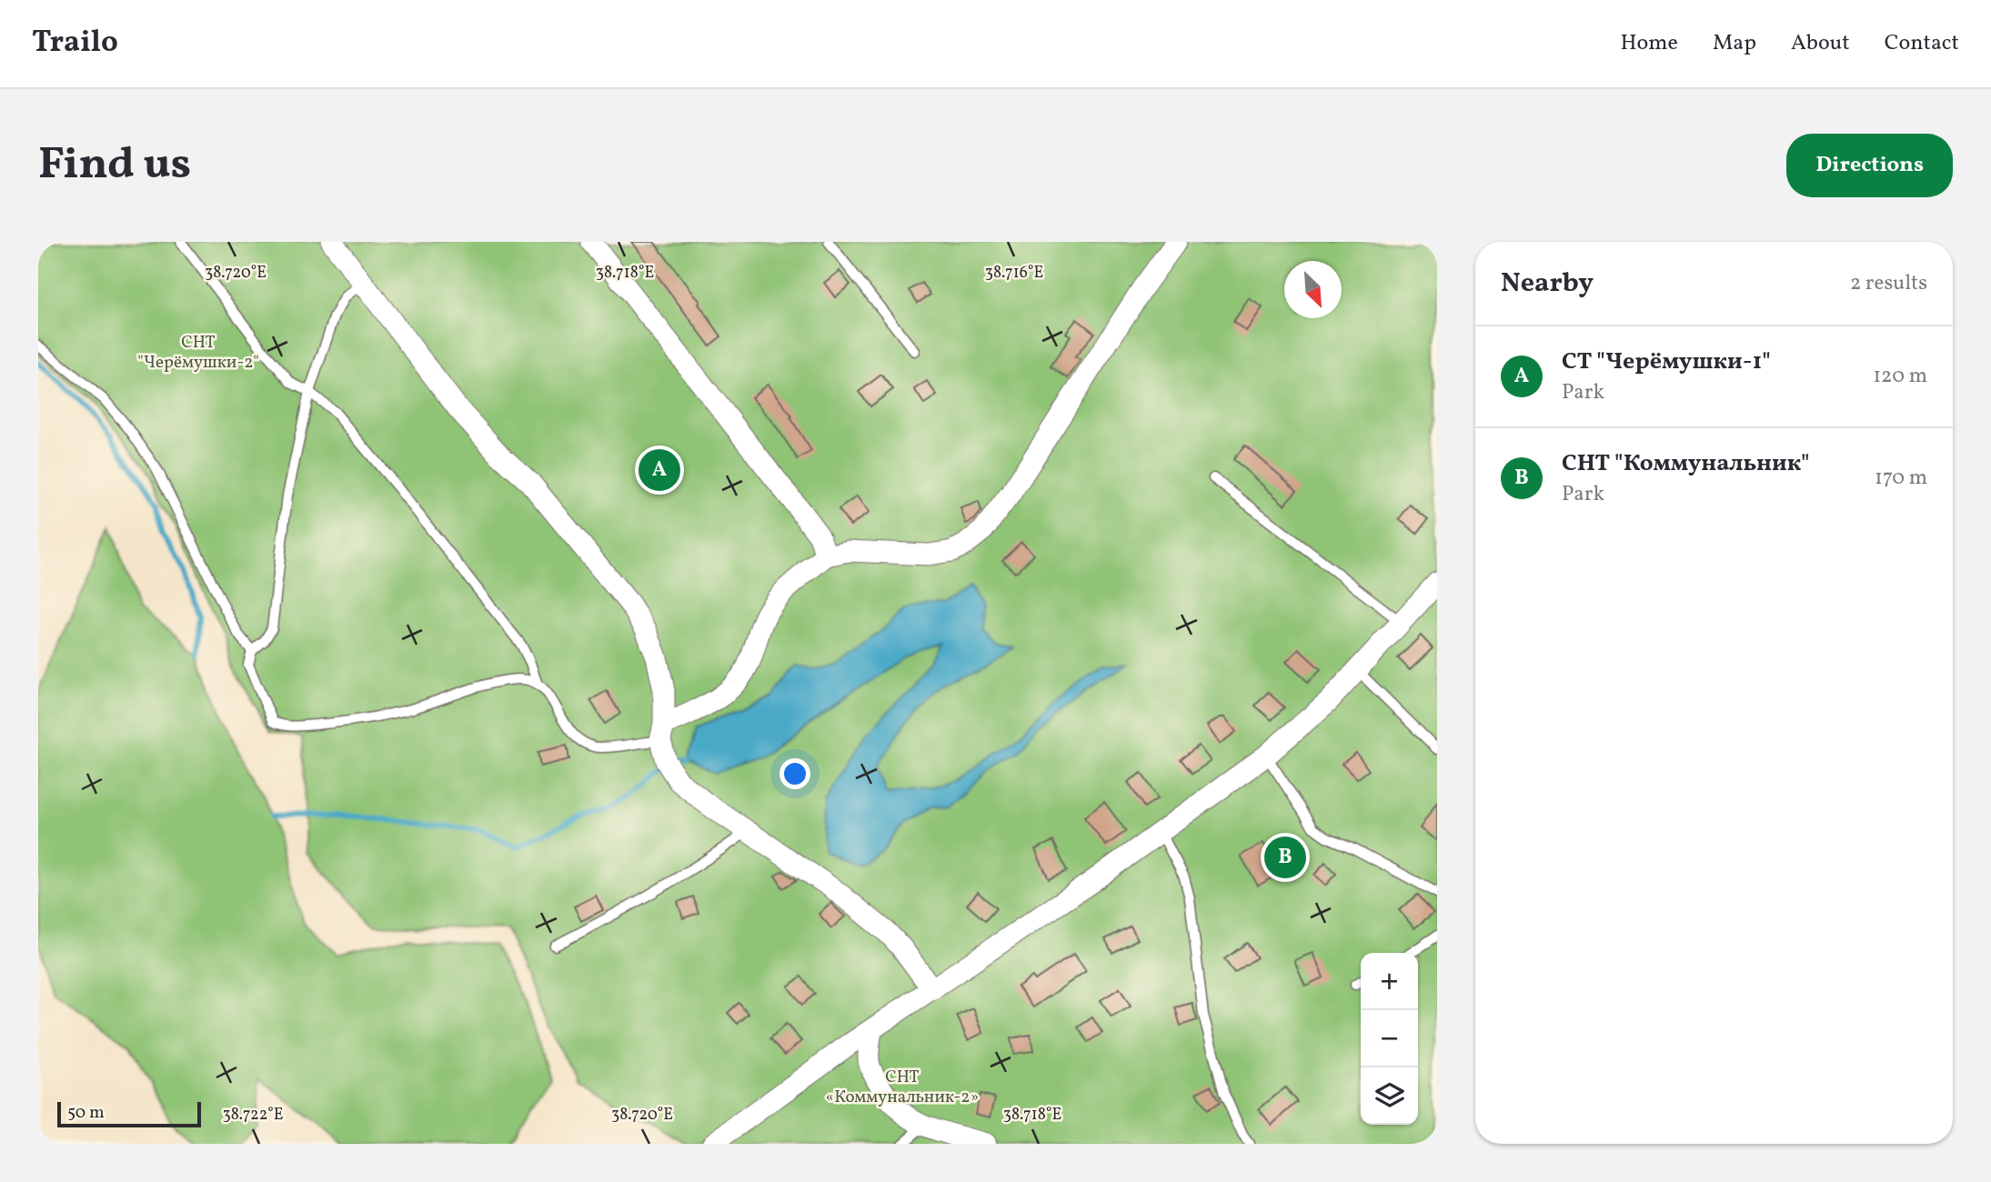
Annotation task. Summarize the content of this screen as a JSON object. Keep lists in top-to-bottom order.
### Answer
{
  "parks": ["СНТ \"Черёмушки-2\"", "СНТ «Коммунальник-2»"],
  "scale_bar": "50 m",
  "north": "bottom right",
  "page": {
    "header": "Trailo",
    "nav": [
      "Home",
      "Map",
      "About",
      "Contact"
    ],
    "buttons": "Directions",
    "title": "Find us",
    "heading": ["Nearby", "2 results"],
    "list": [
      {
        "mark": "A",
        "name": "СТ \"Черёмушки-1\"",
        "note": "Park",
        "value": "120 m"
      },
      {
        "mark": "B",
        "name": "СНТ \"Коммунальник\"",
        "note": "Park",
        "value": "170 m"
      }
    ],
    "pins": ["A", "B"],
    "map_buttons": ["+", "−"],
    "scale": "50 m"
  },
  "coordinates": [
    "38.720°E",
    "38.718°E",
    "38.716°E",
    "38.722°E"
  ]
}
